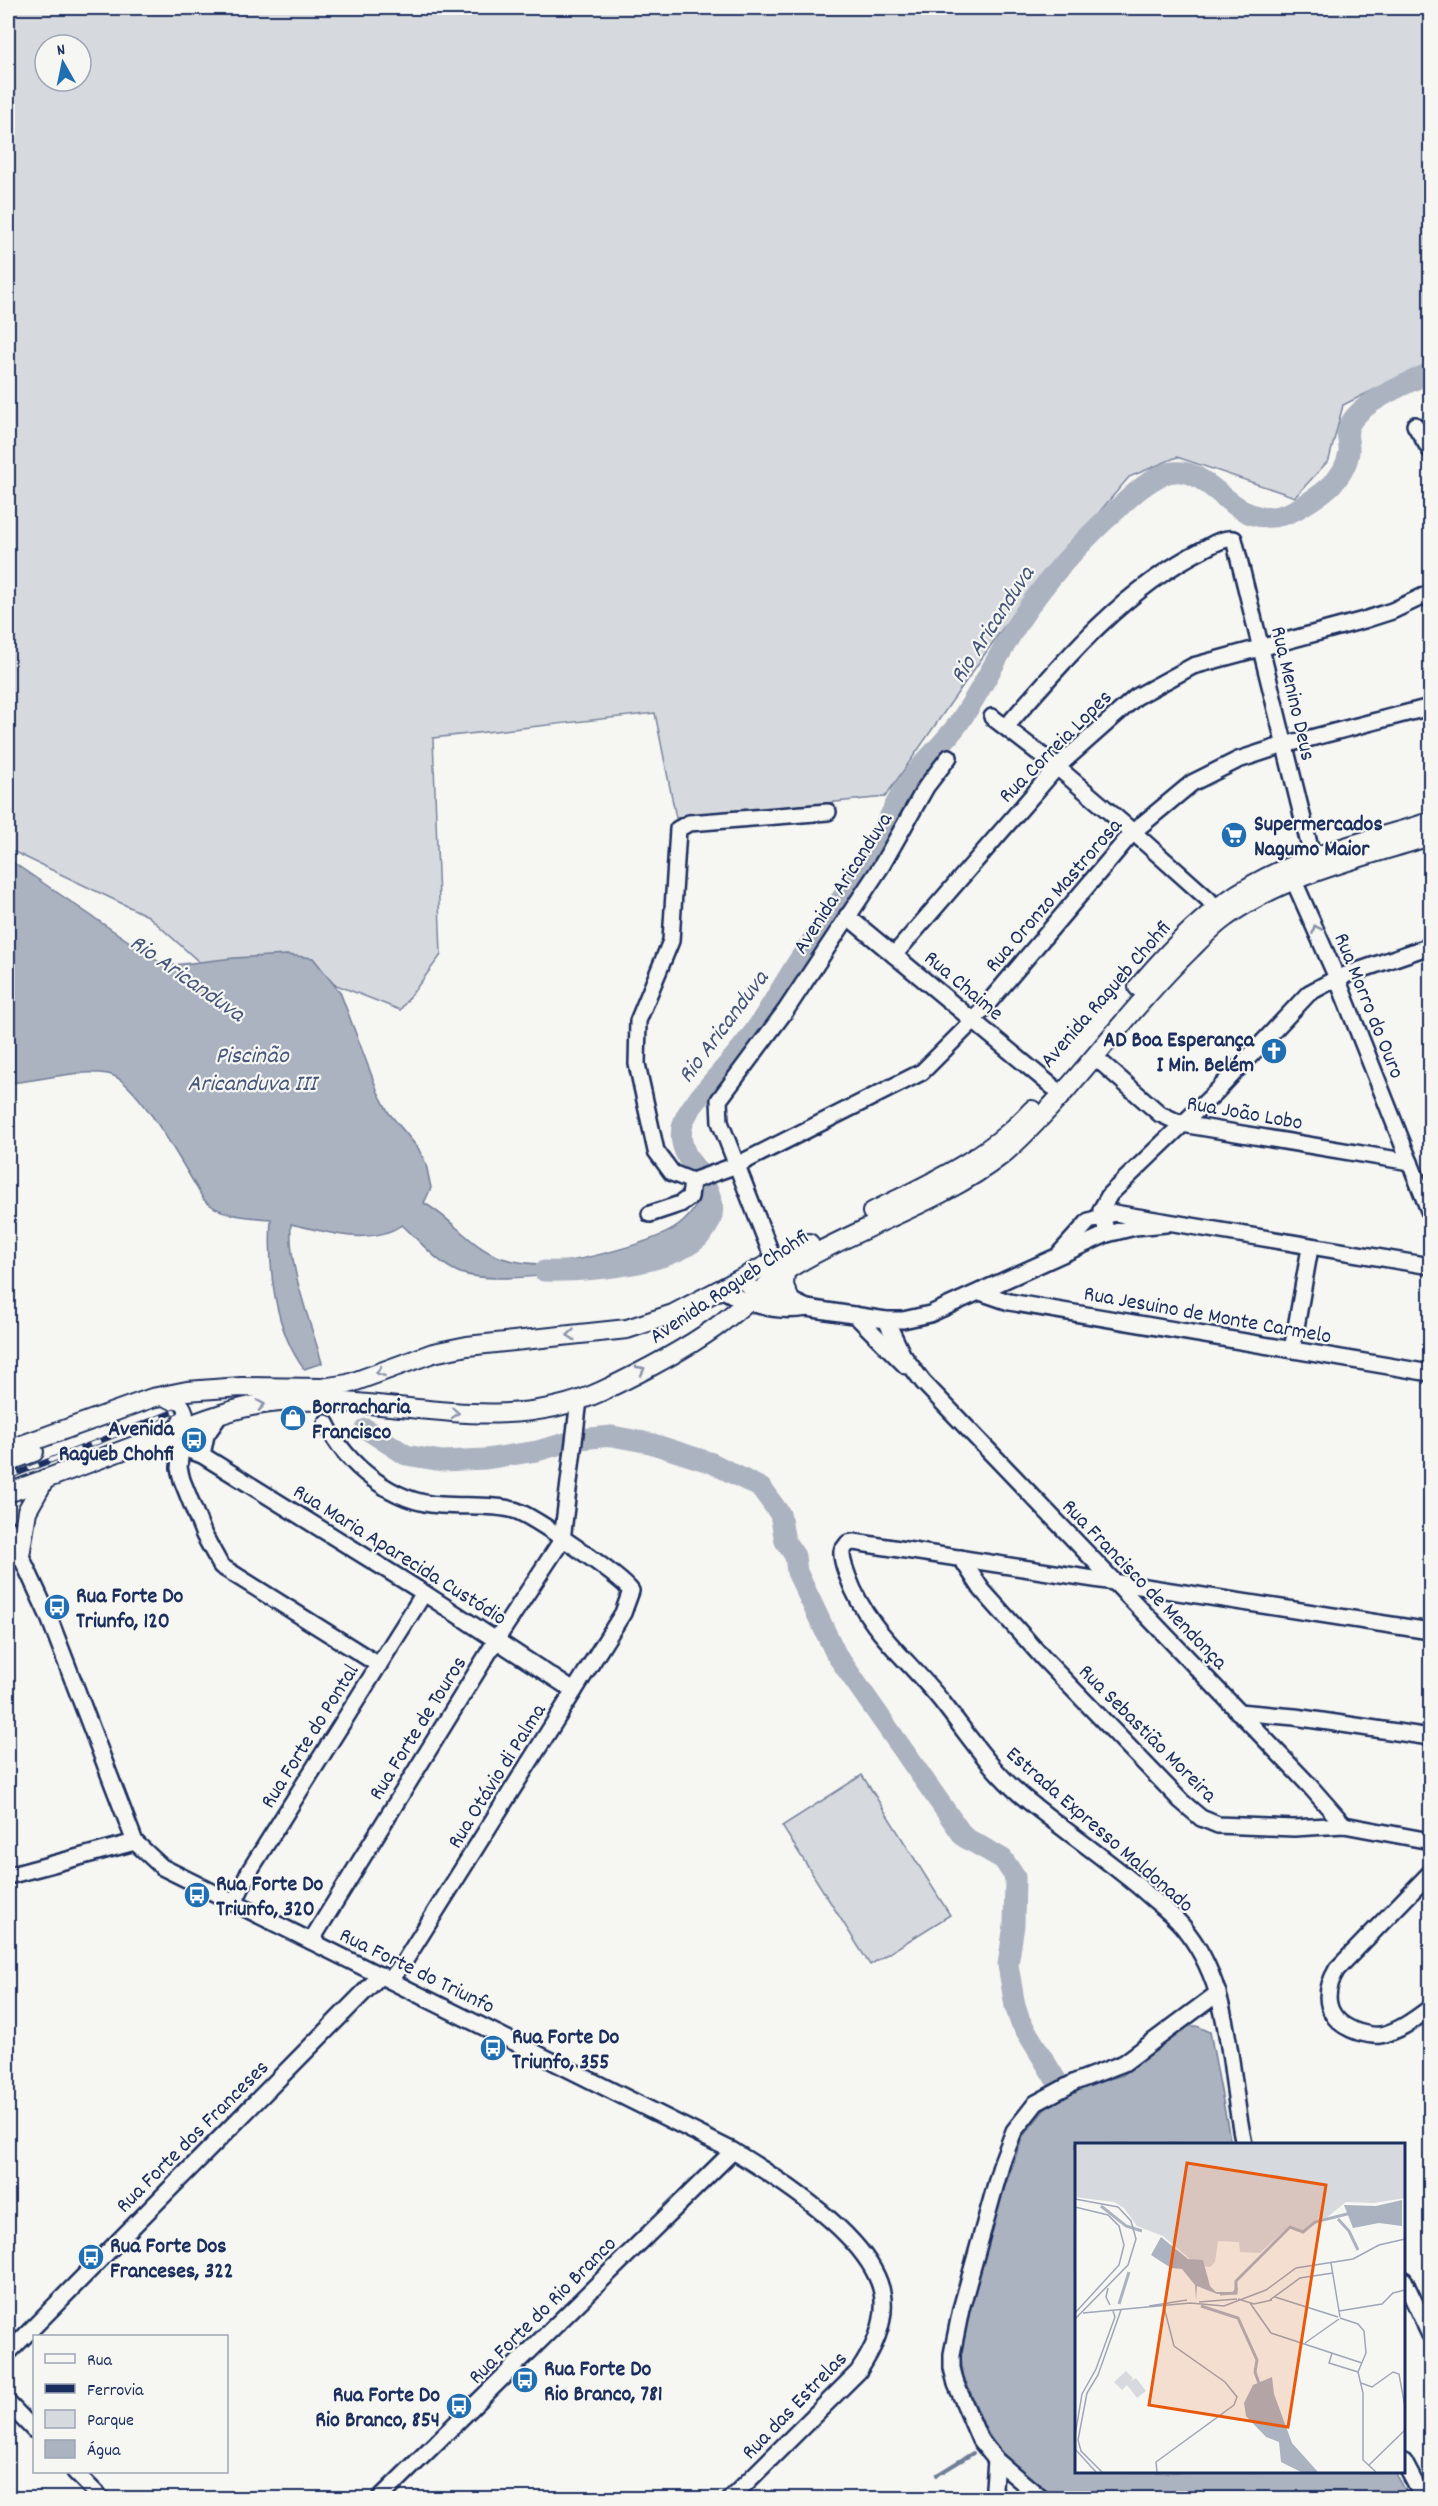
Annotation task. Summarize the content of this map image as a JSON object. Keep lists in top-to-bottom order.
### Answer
{
  "streets": {
    "main road": ["Avenida Ragueb Chohfi"],
    "street": [
      "Rua Menino Deus",
      "Rua Correia Lopes",
      "Avenida Aricanduva",
      "Rua Oronzo Mastrorosa",
      "Rua Chaime",
      "Rua Morro do Ouro",
      "Rua João Lobo",
      "Rua Jesuino de Monte Carmelo",
      "Rua Maria Aparecida Custódio",
      "Rua Francisco de Mendonça",
      "Rua Forte de Touros",
      "Rua Sebastião Moreira",
      "Rua Forte do Pontal",
      "Rua Otávio di Palma",
      "Estrada Expresso Maldonado",
      "Rua Forte do Triunfo",
      "Rua Forte dos Franceses",
      "Rua Forte do Rio Branco",
      "Rua das Estrelas"
    ]
  },
  "crossings": [
    ["Rua Menino Deus", "Rua Correia Lopes"],
    ["Rua Menino Deus", "Rua Oronzo Mastrorosa"],
    ["Rua Menino Deus", "Avenida Ragueb Chohfi"],
    ["Rua Correia Lopes", "Rua Chaime"],
    ["Avenida Aricanduva", "Rua Oronzo Mastrorosa"],
    ["Avenida Aricanduva", "Rua Chaime"],
    ["Rua Oronzo Mastrorosa", "Rua Chaime"],
    ["Rua Chaime", "Avenida Ragueb Chohfi"],
    ["Avenida Ragueb Chohfi", "Rua Morro do Ouro"],
    ["Avenida Ragueb Chohfi", "Rua João Lobo"],
    ["Avenida Ragueb Chohfi", "Rua Maria Aparecida Custódio"],
    ["Rua Morro do Ouro", "Rua João Lobo"],
    ["Rua Maria Aparecida Custódio", "Rua Forte de Touros"],
    ["Rua Maria Aparecida Custódio", "Rua Forte do Pontal"],
    ["Rua Maria Aparecida Custódio", "Rua Otávio di Palma"],
    ["Rua Francisco de Mendonça", "Rua Sebastião Moreira"],
    ["Rua Forte de Touros", "Rua Otávio di Palma"],
    ["Rua Forte de Touros", "Rua Forte do Triunfo"],
    ["Rua Sebastião Moreira", "Estrada Expresso Maldonado"],
    ["Rua Forte do Pontal", "Rua Forte do Triunfo"],
    ["Rua Otávio di Palma", "Rua Forte do Triunfo"],
    ["Rua Otávio di Palma", "Rua Forte dos Franceses"],
    ["Rua Forte do Triunfo", "Rua Forte dos Franceses"],
    ["Rua Forte do Triunfo", "Rua Forte do Rio Branco"],
    ["Rua Forte do Triunfo", "Rua das Estrelas"],
    ["Rua Forte do Rio Branco", "Rua das Estrelas"]
  ],
  "water": ["Rio Aricanduva", "Piscinão Aricanduva III"],
  "places": {
    "supermarket": ["Supermercados Nagumo Maior"],
    "church": ["AD Boa Esperança I Min. Belém"],
    "shop": ["Borracharia Francisco"],
    "bus stop": [
      "Avenida Ragueb Chohfi",
      "Rua Forte Do Triunfo, 120",
      "Rua Forte Do Triunfo, 320",
      "Rua Forte Do Triunfo, 355",
      "Rua Forte Dos Franceses, 322",
      "Rua Forte Do Rio Branco, 781",
      "Rua Forte Do Rio Branco, 854"
    ]
  },
  "legend": [
    "Rua",
    "Ferrovia",
    "Parque",
    "Água"
  ],
  "north": "top"
}
